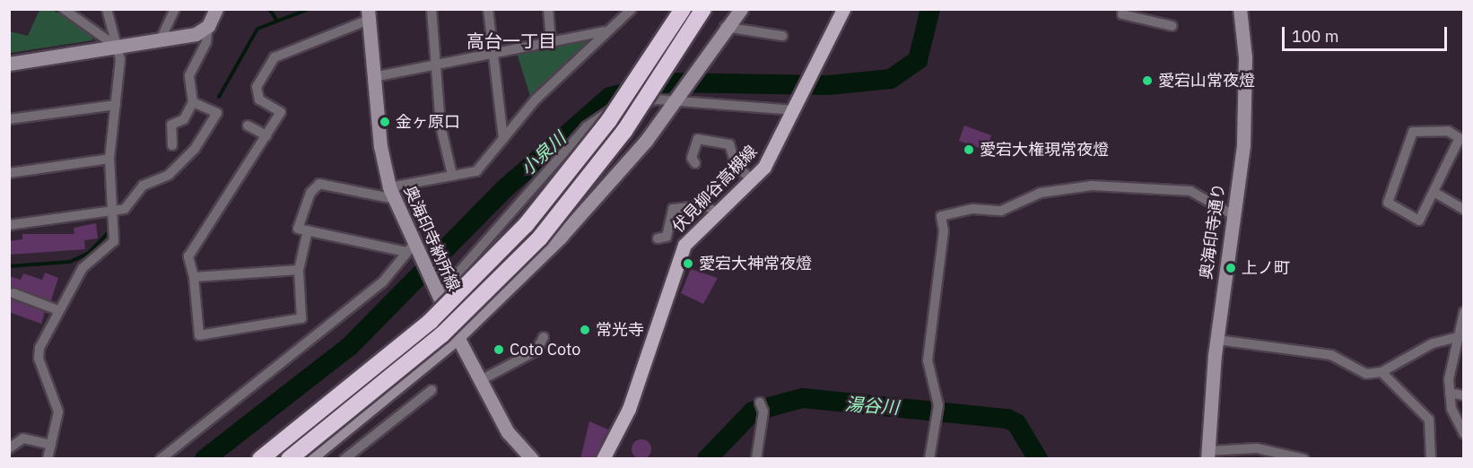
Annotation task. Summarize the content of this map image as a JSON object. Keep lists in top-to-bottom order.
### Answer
{
  "streets": {
    "main road": ["伏見柳谷高槻線"],
    "street": ["奥海印寺通り", "奥海印寺納所線"]
  },
  "districts": ["高台一丁目"],
  "water": ["小泉川", "湯谷川"],
  "places": [
    "愛宕山常夜燈",
    "金ヶ原口",
    "愛宕大権現常夜燈",
    "愛宕大神常夜燈",
    "上ノ町",
    "常光寺",
    "Coto Coto"
  ],
  "scale_bar": "100 m"
}
